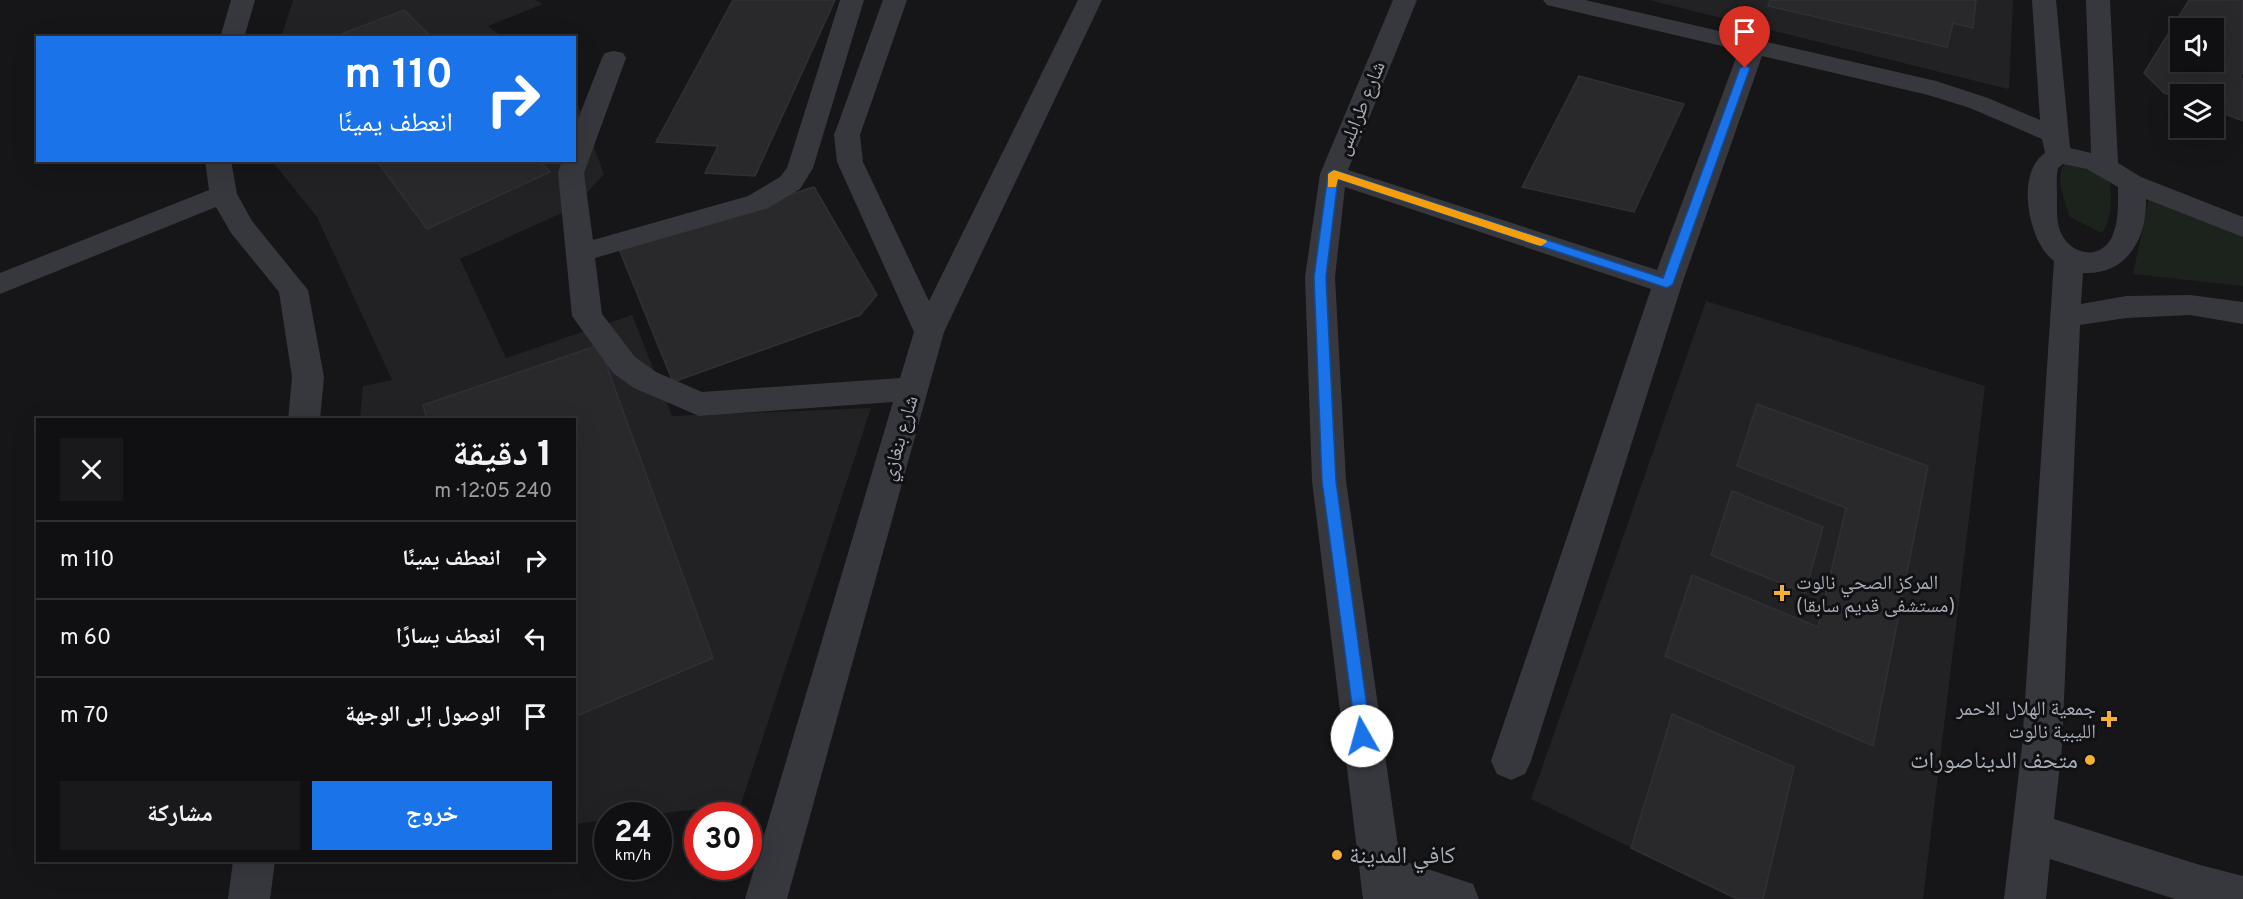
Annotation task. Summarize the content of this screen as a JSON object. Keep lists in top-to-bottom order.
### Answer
{
  "streets": {
    "street": ["شارع طرابلس", "شارع بنغازي"]
  },
  "places": {
    "health": ["المركز الصحي نالوت (مستشفى قديم سابقا)", "جمعية الهلال الاحمر الليبية نالوت"],
    "other": ["متحف الديناصورات", "كافي المدينة"]
  },
  "page": {
    "turn": ["110 m", "انعطف يمينًا"],
    "heading": ["1 دقيقة", "240 m · 12:05"],
    "list": [
      {
        "name": "انعطف يمينًا",
        "value": "110 m"
      },
      {
        "name": "انعطف يسارًا",
        "value": "60 m"
      },
      {
        "name": "الوصول إلى الوجهة",
        "value": "70 m"
      }
    ],
    "buttons": ["خروج", "مشاركة"],
    "speed": "24 km/h",
    "limit": "30"
  }
}
